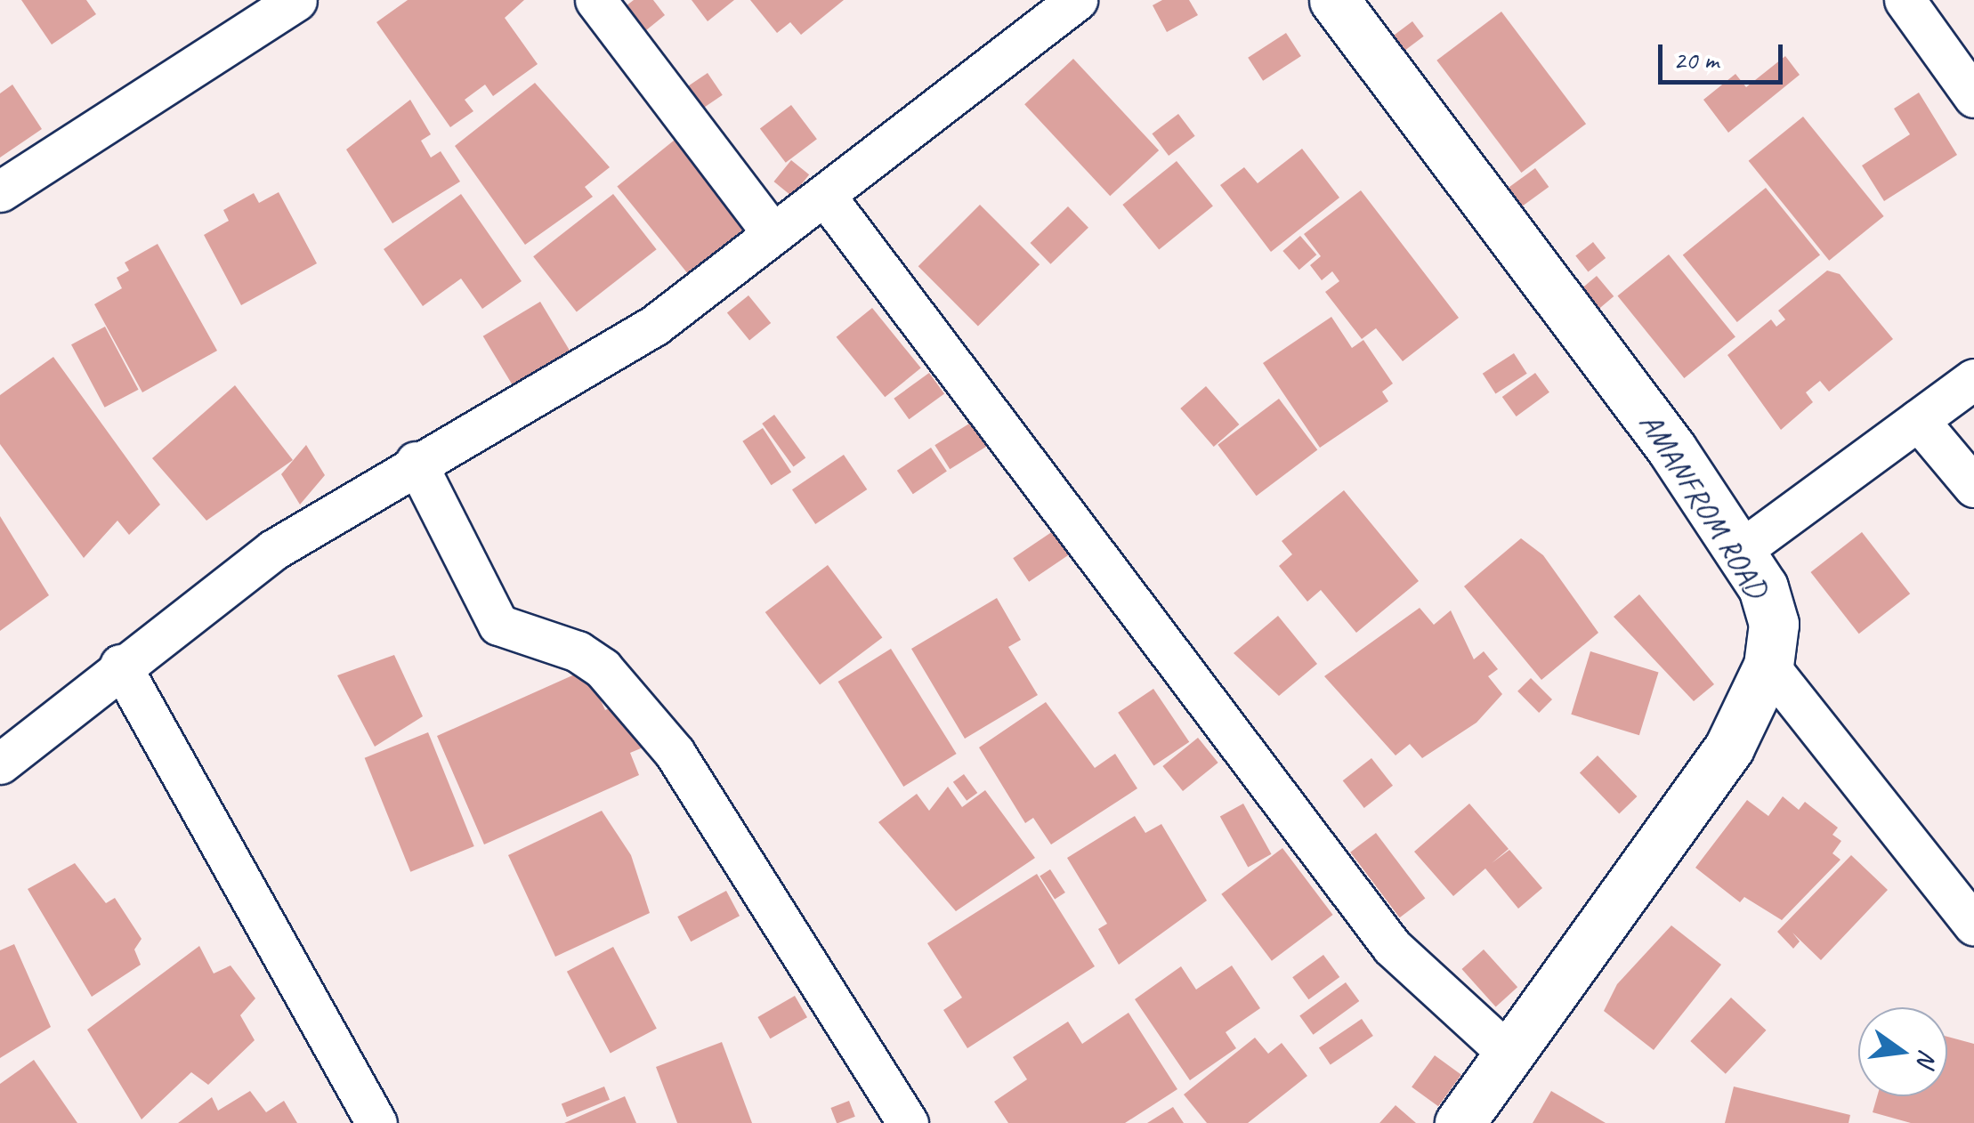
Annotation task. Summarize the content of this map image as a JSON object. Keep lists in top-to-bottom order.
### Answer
{
  "streets": {
    "street": ["AMANFROM ROAD"]
  },
  "scale_bar": "20 m",
  "north": "right"
}
